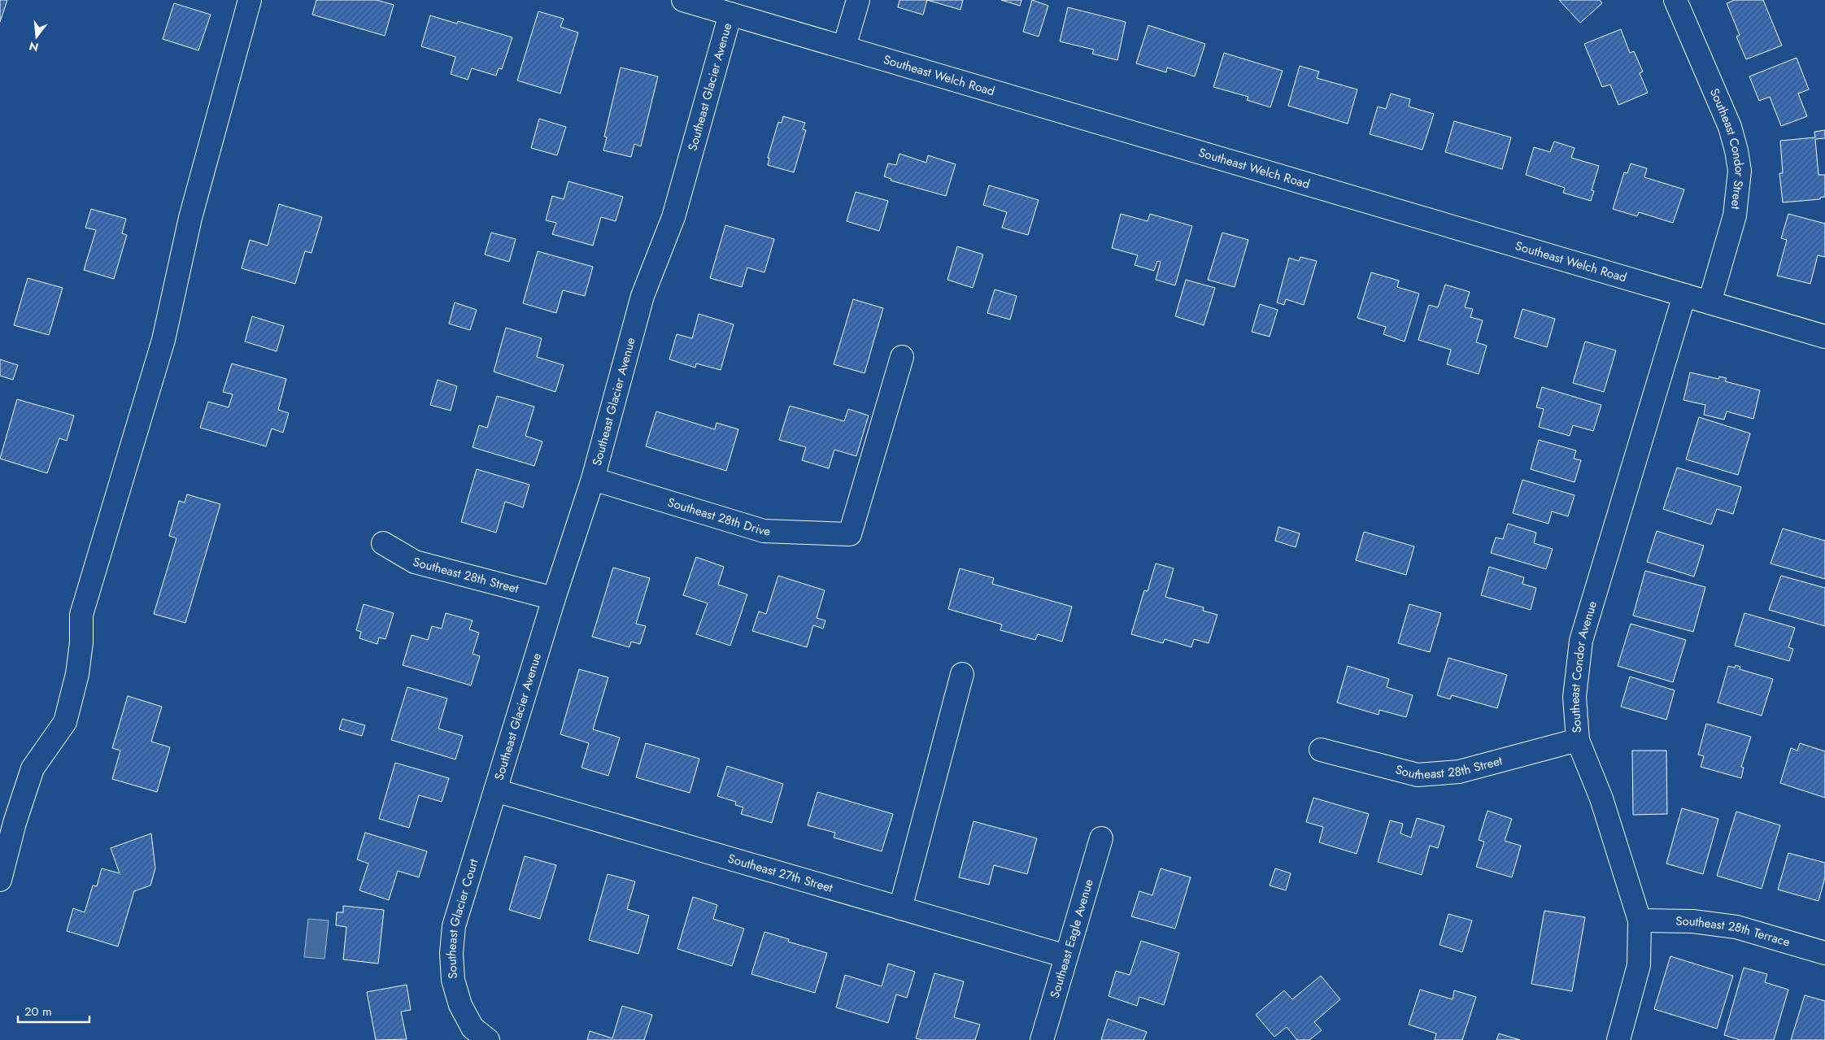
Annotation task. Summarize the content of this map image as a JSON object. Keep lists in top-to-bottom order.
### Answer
{
  "streets": {
    "street": [
      "Southeast Welch Road",
      "Southeast Glacier Avenue",
      "Southeast Condor Street",
      "Southeast 28th Drive",
      "Southeast 28th Street",
      "Southeast Condor Avenue",
      "Southeast 27th Street",
      "Southeast Glacier Court",
      "Southeast 28th Terrace",
      "Southeast Eagle Avenue"
    ]
  },
  "crossings": [
    ["Southeast Welch Road", "Southeast Glacier Avenue"],
    ["Southeast Welch Road", "Southeast Condor Street"],
    ["Southeast Welch Road", "Southeast Condor Avenue"],
    ["Southeast Glacier Avenue", "Southeast 28th Drive"],
    ["Southeast Glacier Avenue", "Southeast 28th Street"],
    ["Southeast Glacier Avenue", "Southeast 27th Street"],
    ["Southeast Glacier Avenue", "Southeast Glacier Court"],
    ["Southeast 28th Street", "Southeast Condor Avenue"],
    ["Southeast Condor Avenue", "Southeast 28th Terrace"],
    ["Southeast 27th Street", "Southeast Glacier Court"],
    ["Southeast 27th Street", "Southeast Eagle Avenue"]
  ],
  "scale_bar": "20 m",
  "north": "bottom"
}
